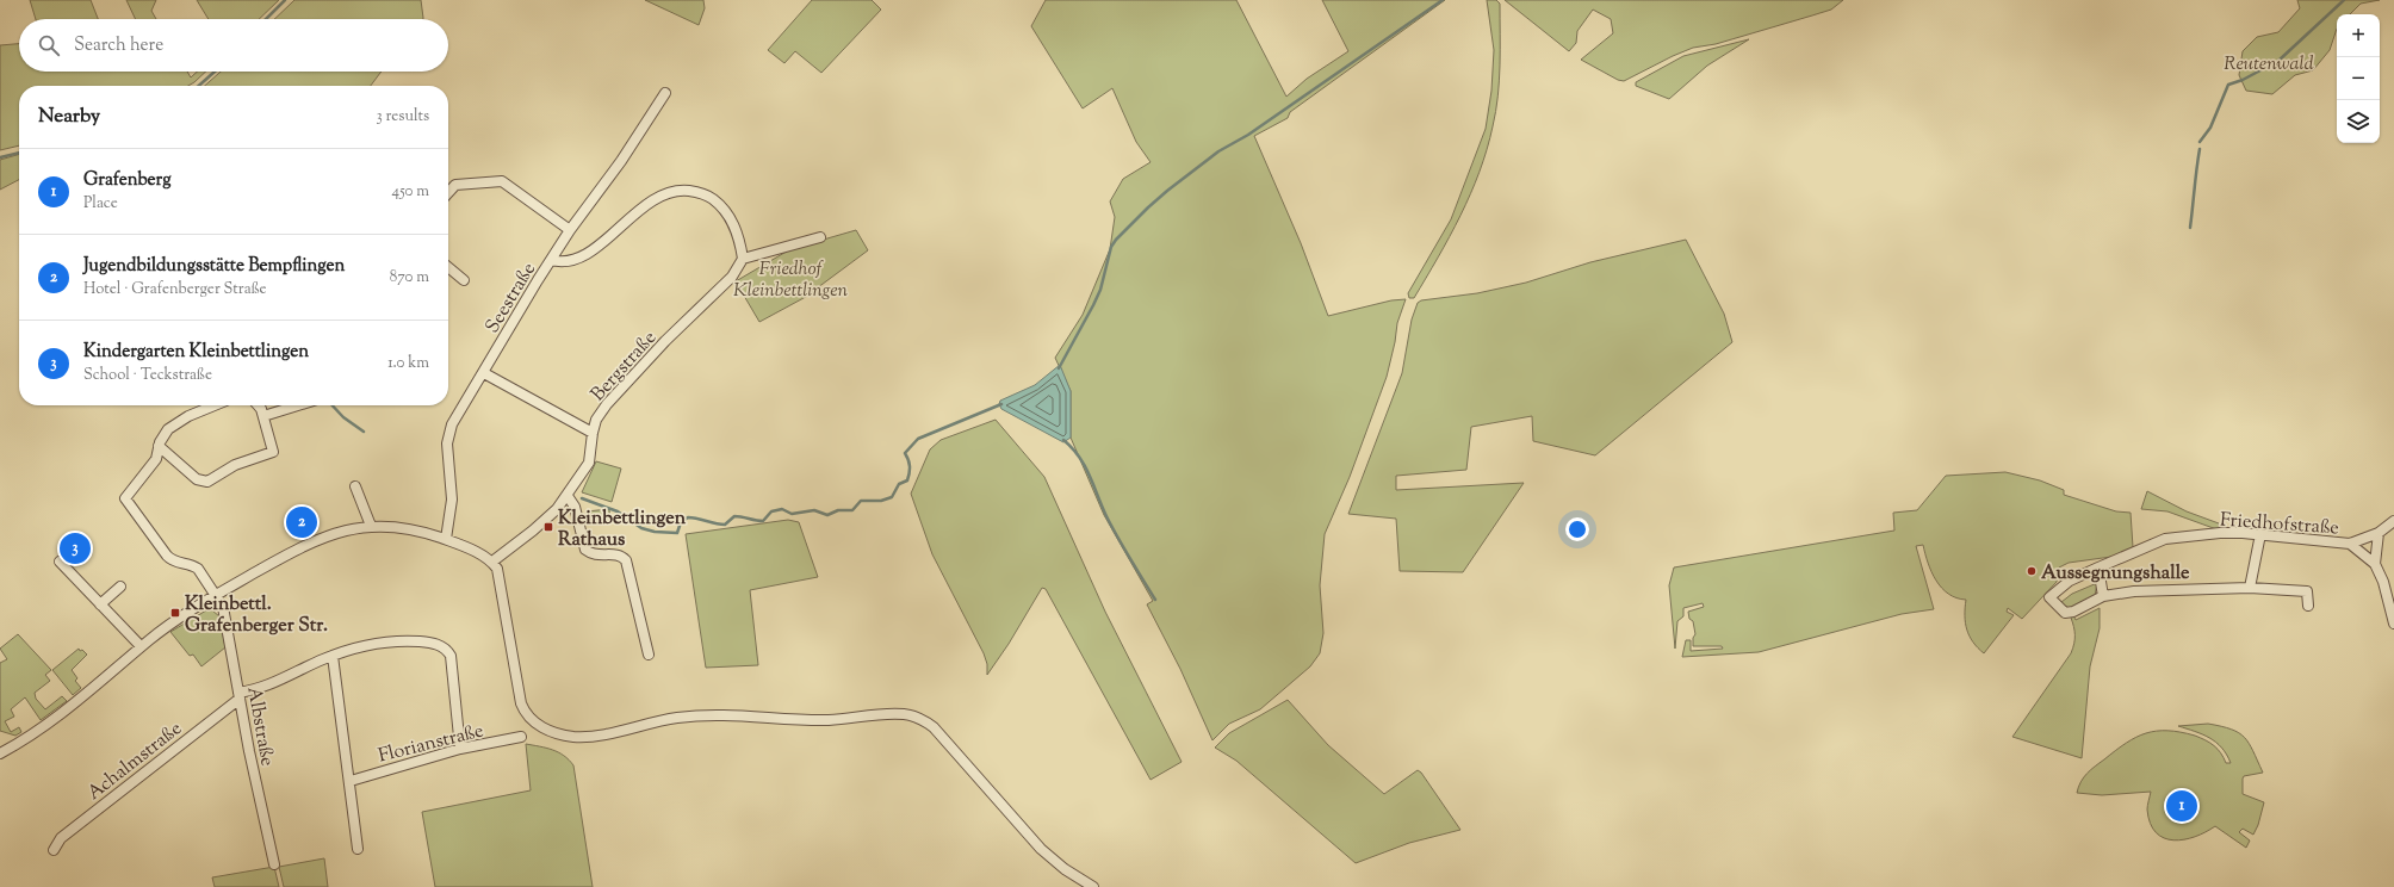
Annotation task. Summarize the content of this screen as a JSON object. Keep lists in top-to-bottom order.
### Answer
{
  "streets": {
    "street": [
      "Seestraße",
      "Bergstraße",
      "Friedhofstraße",
      "Albstraße",
      "Florianstraße",
      "Achalmstraße"
    ]
  },
  "crossings": [
    ["Albstraße", "Achalmstraße"]
  ],
  "parks": ["Reutenwald", "Friedhof Kleinbettlingen"],
  "places": {
    "transit": ["Kleinbettlingen Rathaus", "Kleinbettl. Grafenberger Str."],
    "other": ["Aussegnungshalle"]
  },
  "page": {
    "map_buttons": ["+", "−"],
    "search": "Search here",
    "heading": ["Nearby", "3 results"],
    "list": [
      {
        "mark": "1",
        "name": "Grafenberg",
        "note": "Place",
        "value": "450 m"
      },
      {
        "mark": "2",
        "name": "Jugendbildungsstätte Bempflingen",
        "note": "Hotel · Grafenberger Straße",
        "value": "870 m"
      },
      {
        "mark": "3",
        "name": "Kindergarten Kleinbettlingen",
        "note": "School · Teckstraße",
        "value": "1.0 km"
      }
    ],
    "pins": ["2", "3", "1"]
  }
}
